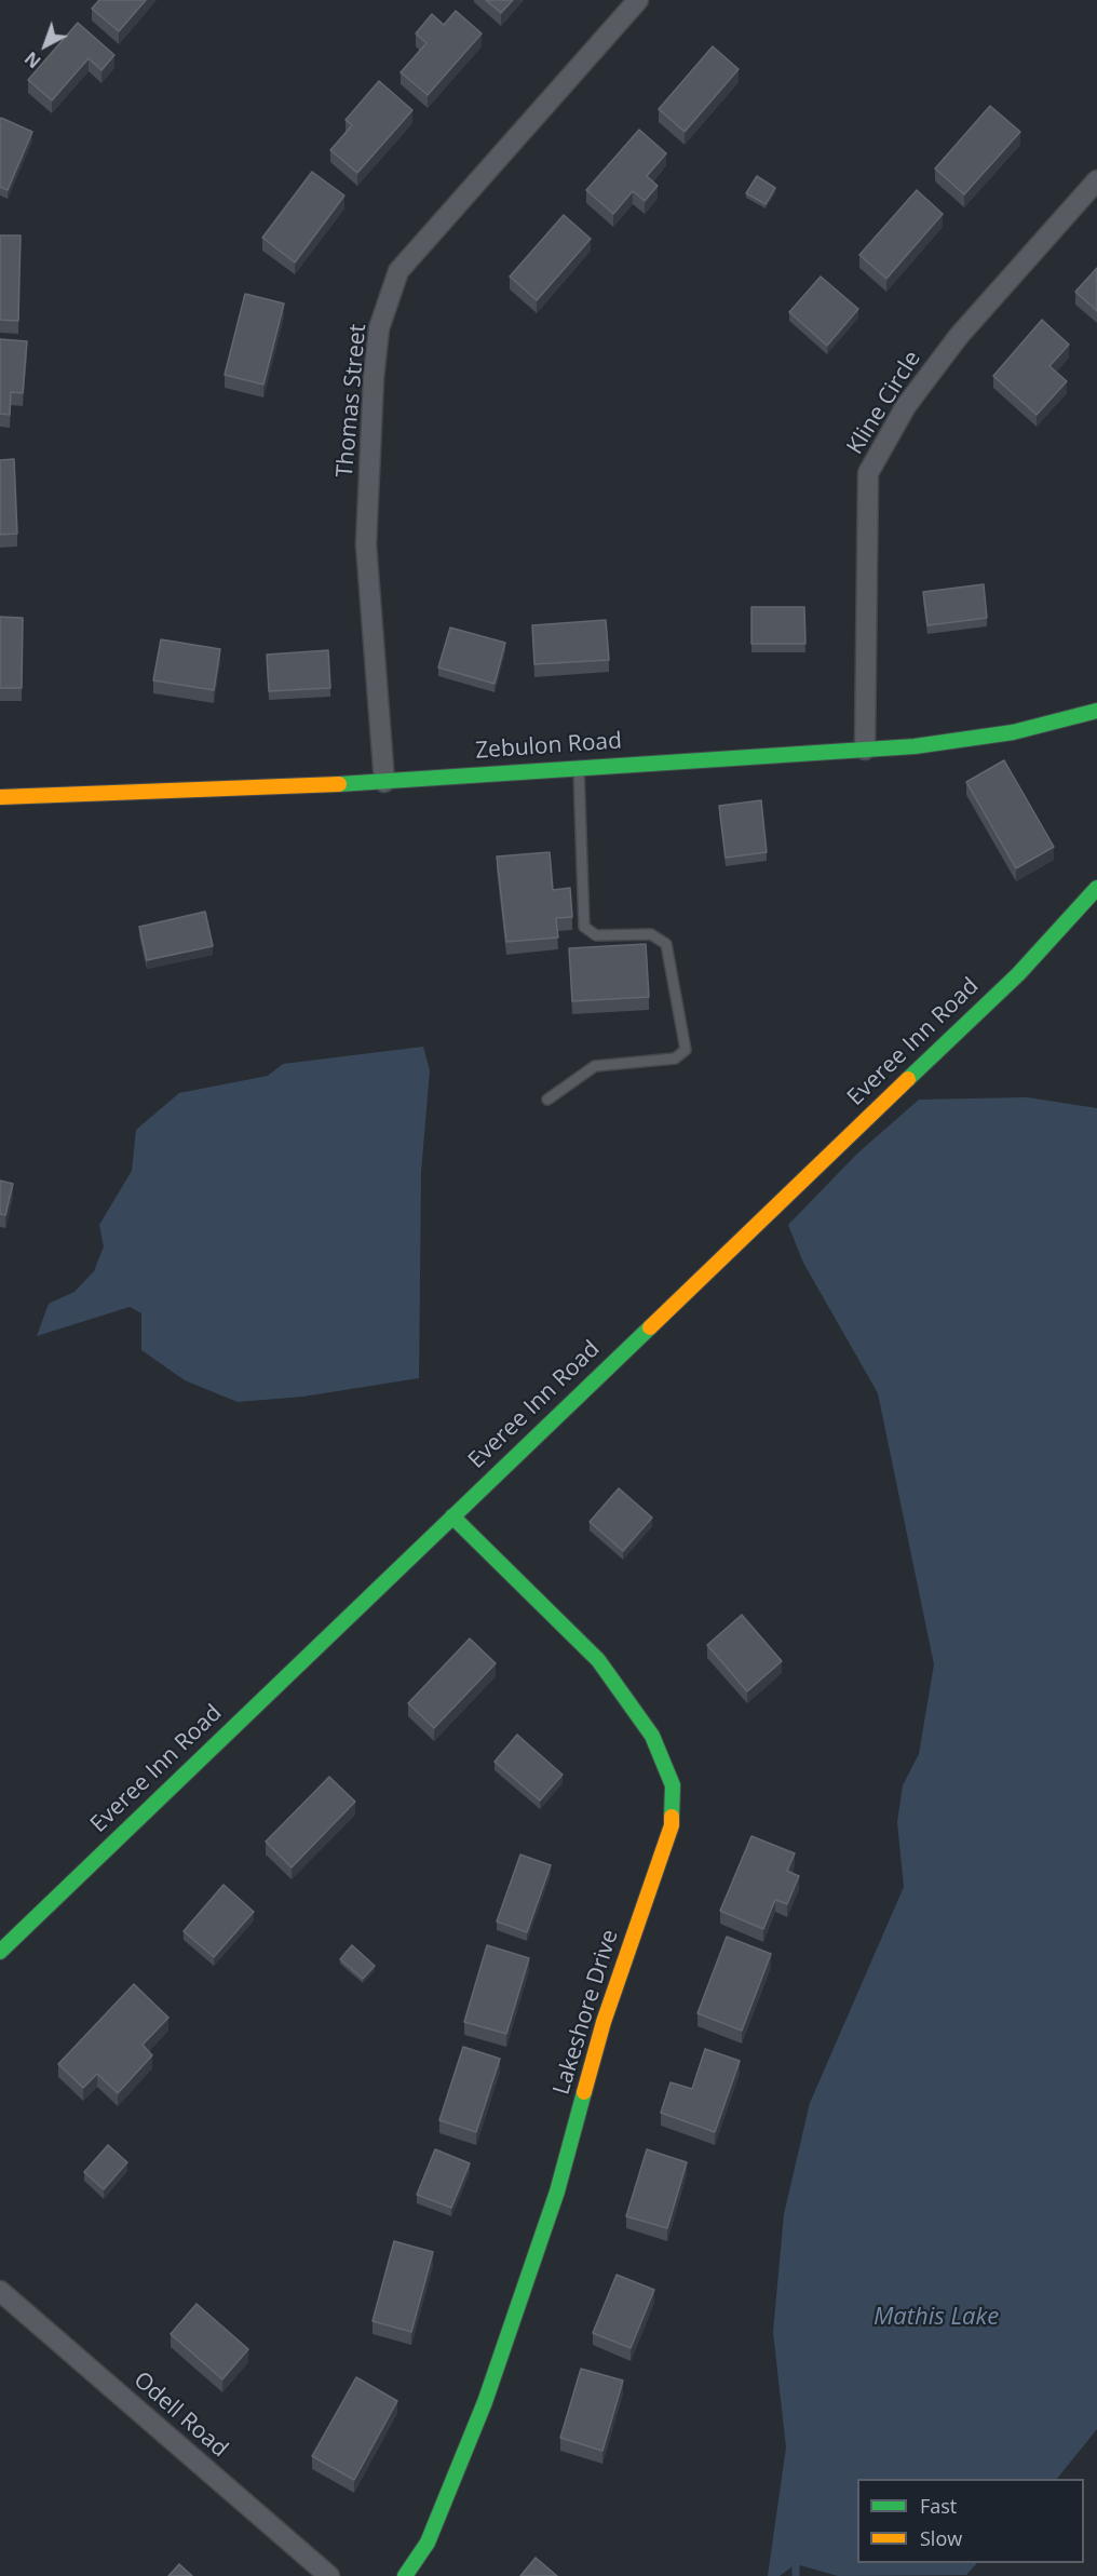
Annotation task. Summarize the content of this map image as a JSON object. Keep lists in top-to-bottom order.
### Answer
{
  "streets": {
    "street": [
      "Thomas Street",
      "Kline Circle",
      "Zebulon Road",
      "Everee Inn Road",
      "Lakeshore Drive",
      "Odell Road"
    ]
  },
  "crossings": [
    ["Thomas Street", "Zebulon Road"],
    ["Kline Circle", "Zebulon Road"],
    ["Everee Inn Road", "Lakeshore Drive"]
  ],
  "water": ["Mathis Lake"],
  "legend": ["Fast", "Slow"],
  "north": "bottom left"
}
